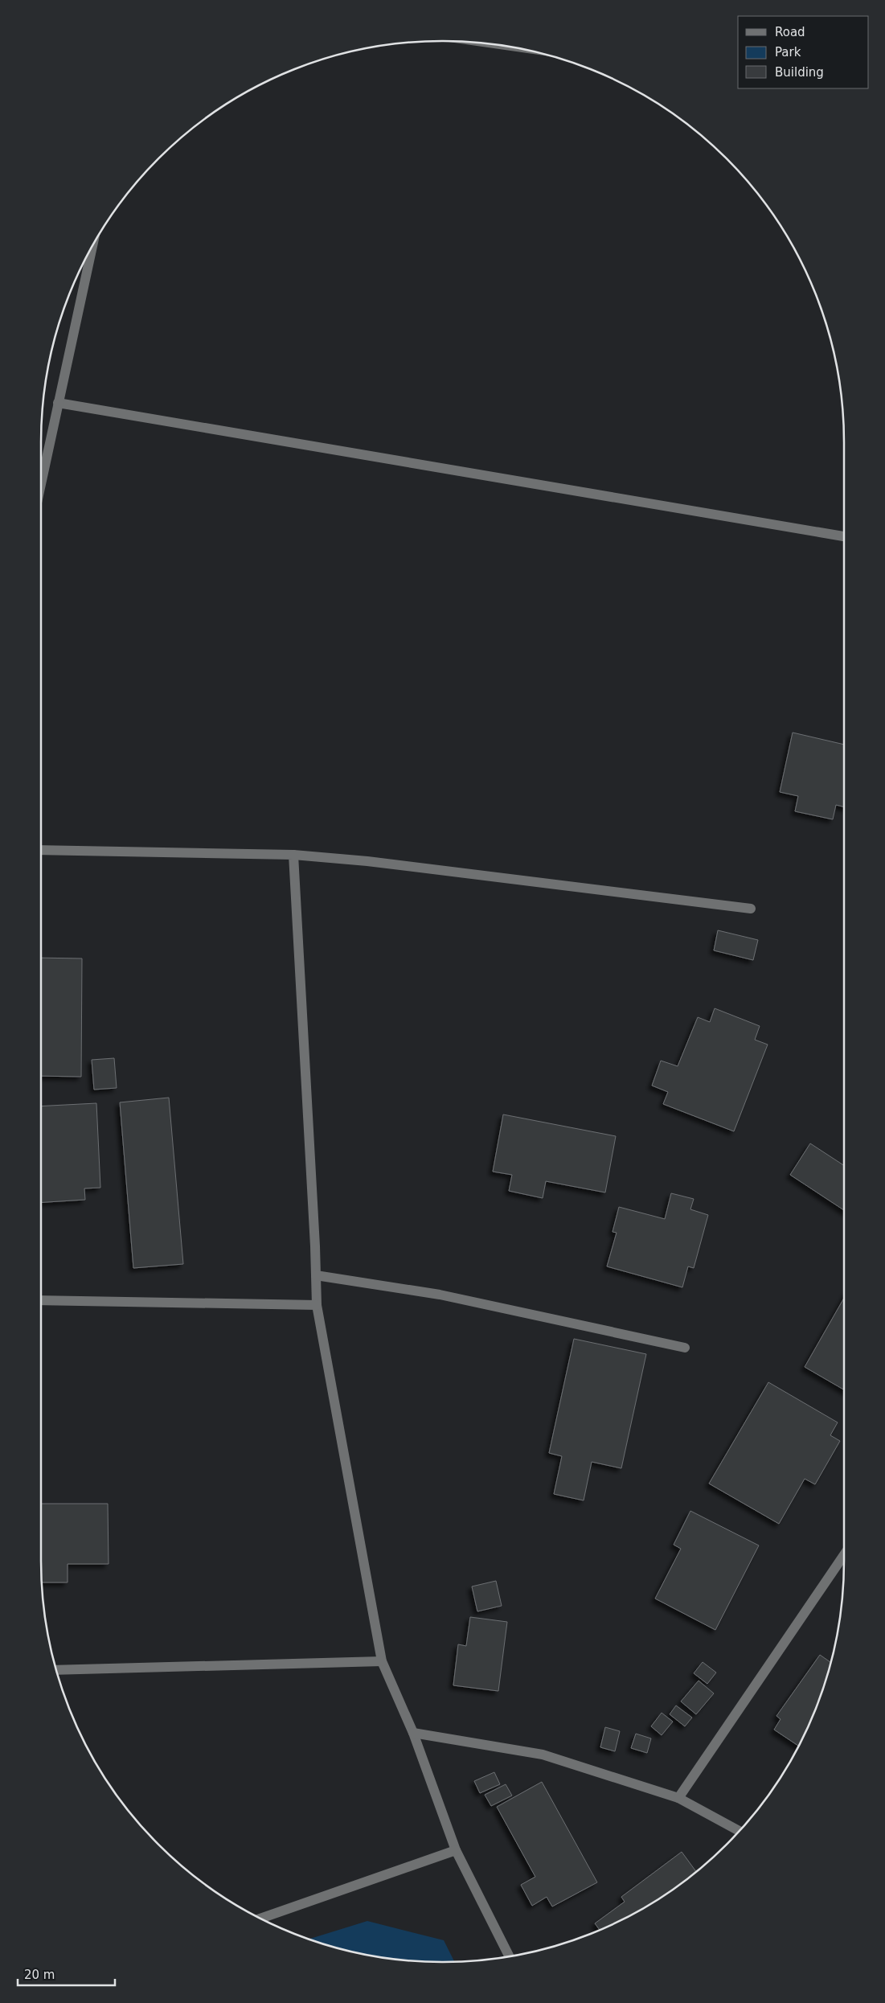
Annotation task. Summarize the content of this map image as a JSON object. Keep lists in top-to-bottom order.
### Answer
{
  "legend": ["Road", "Park", "Building"],
  "scale_bar": "20 m"
}
